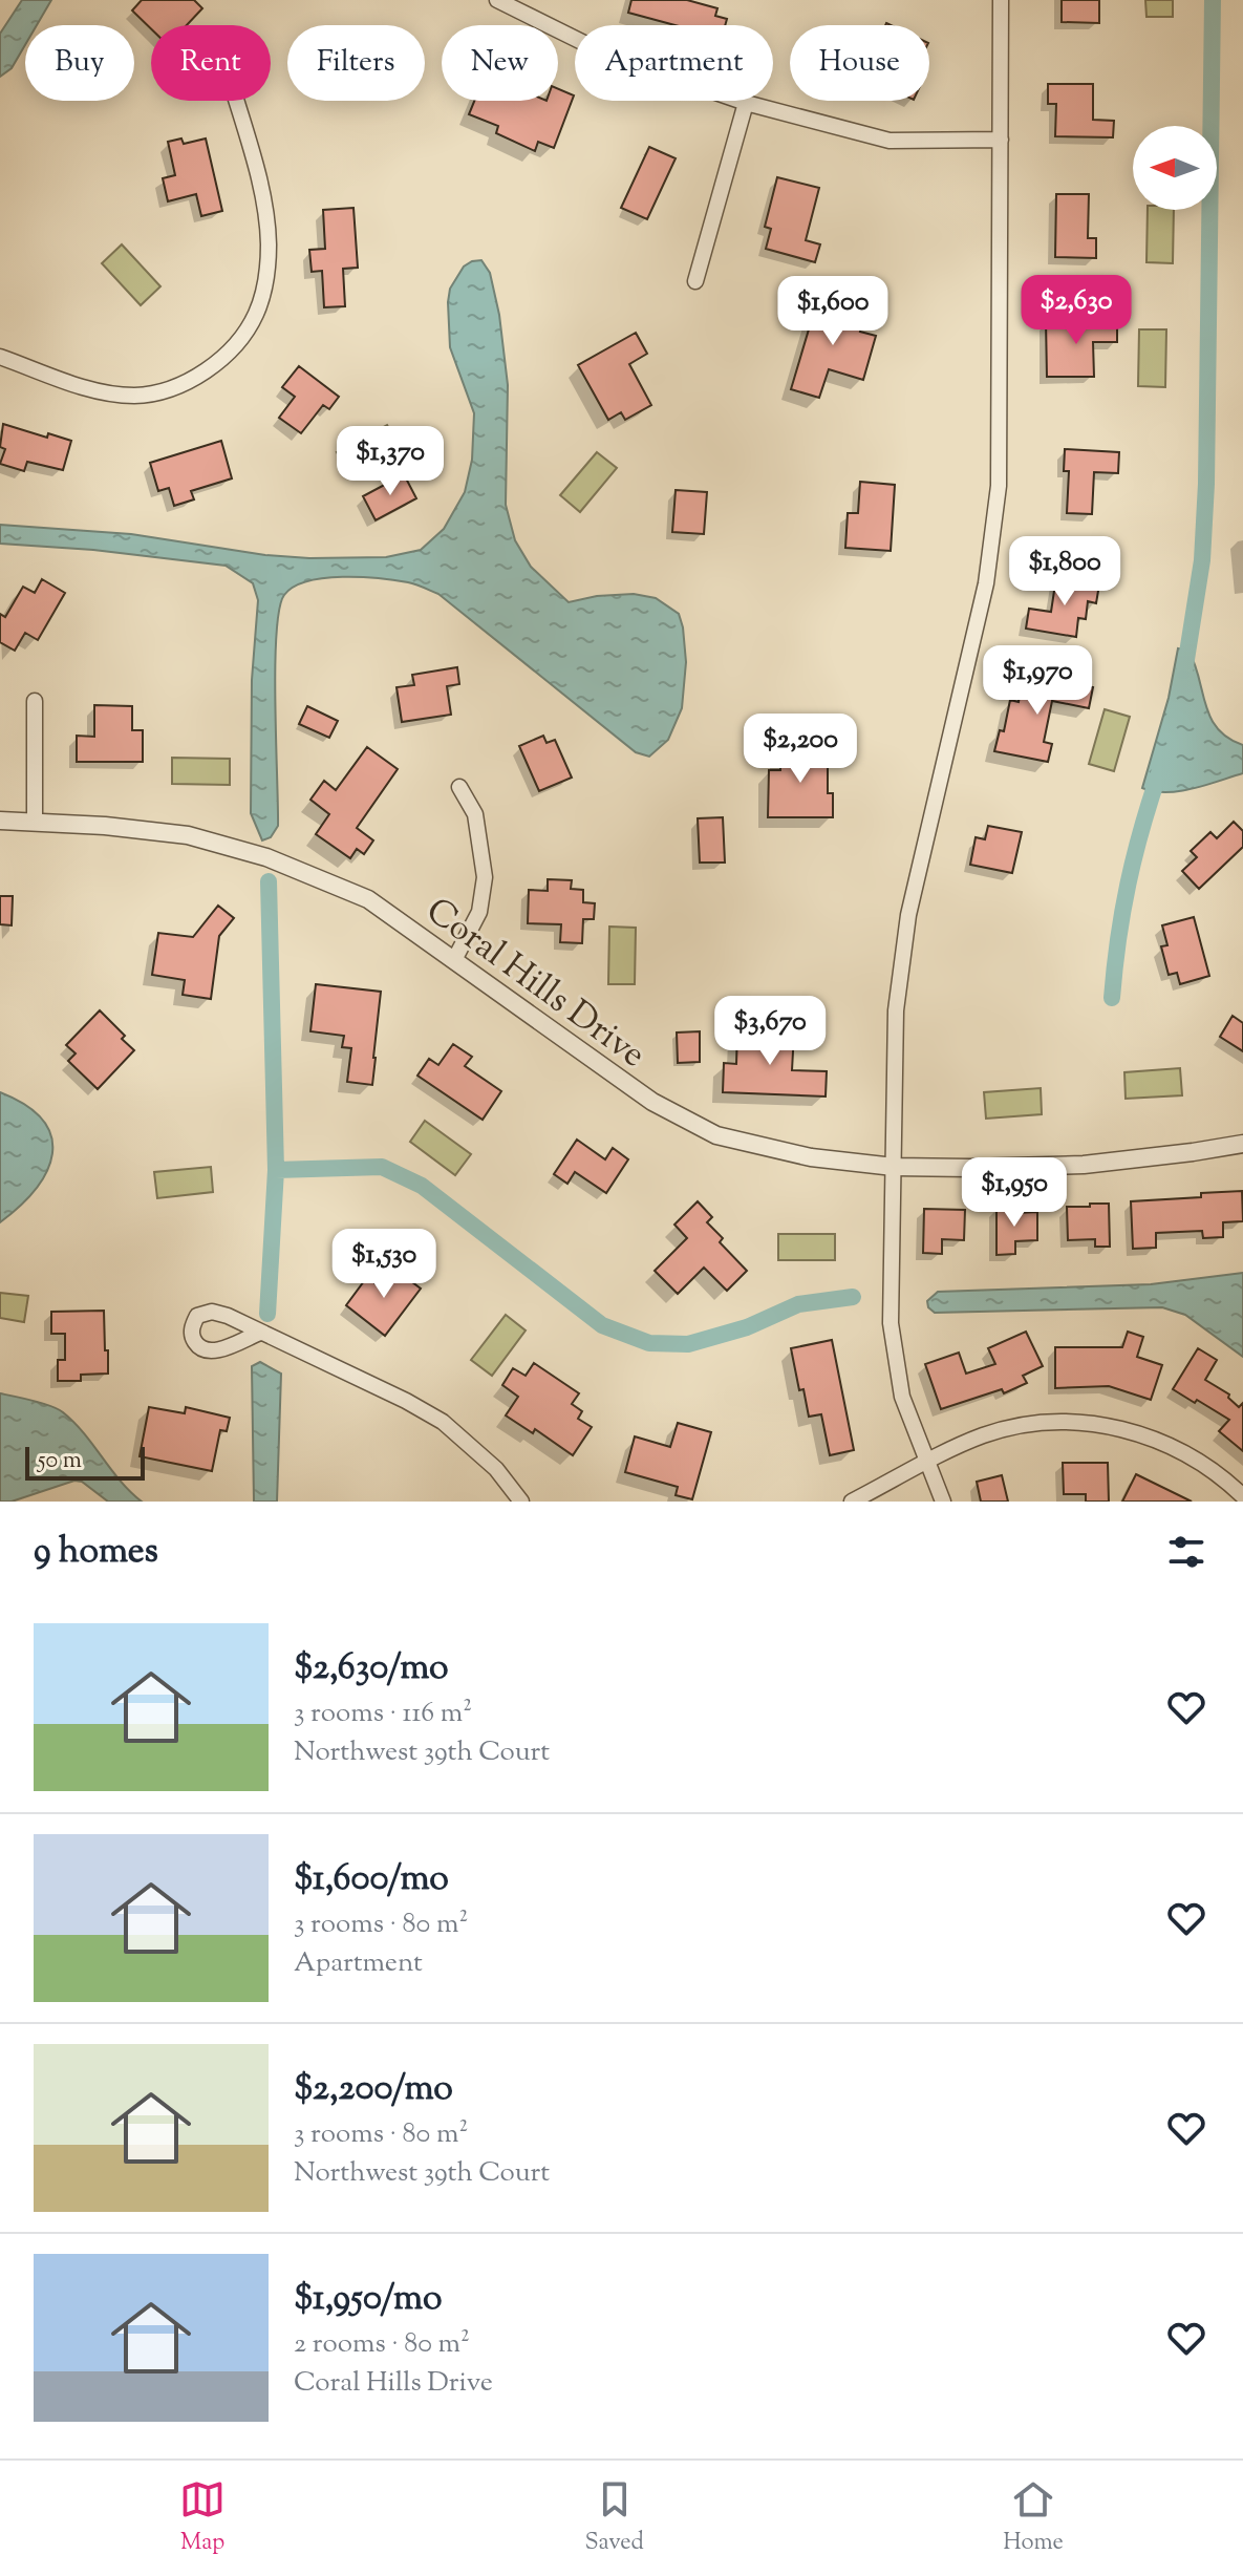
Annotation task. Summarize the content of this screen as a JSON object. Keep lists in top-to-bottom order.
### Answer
{
  "streets": {
    "street": ["Coral Hills Drive"]
  },
  "scale_bar": "50 m",
  "north": "left",
  "page": {
    "chip": [
      "Buy",
      "Rent",
      "Filters",
      "New",
      "Apartment",
      "House"
    ],
    "price": [
      "$2,630",
      "$1,600",
      "$1,370",
      "$1,800",
      "$1,970",
      "$2,200",
      "$3,670",
      "$1,950",
      "$1,530"
    ],
    "scale": "50 m",
    "heading": "9 homes",
    "list": [
      {
        "name": "$2,630/mo",
        "note": "3 rooms · 116 m² · Northwest 39th Court"
      },
      {
        "name": "$1,600/mo",
        "note": "3 rooms · 80 m² · Apartment"
      },
      {
        "name": "$2,200/mo",
        "note": "3 rooms · 80 m² · Northwest 39th Court"
      },
      {
        "name": "$1,950/mo",
        "note": "2 rooms · 80 m² · Coral Hills Drive"
      }
    ],
    "tabs": ["Map", "Saved", "Home"]
  }
}
